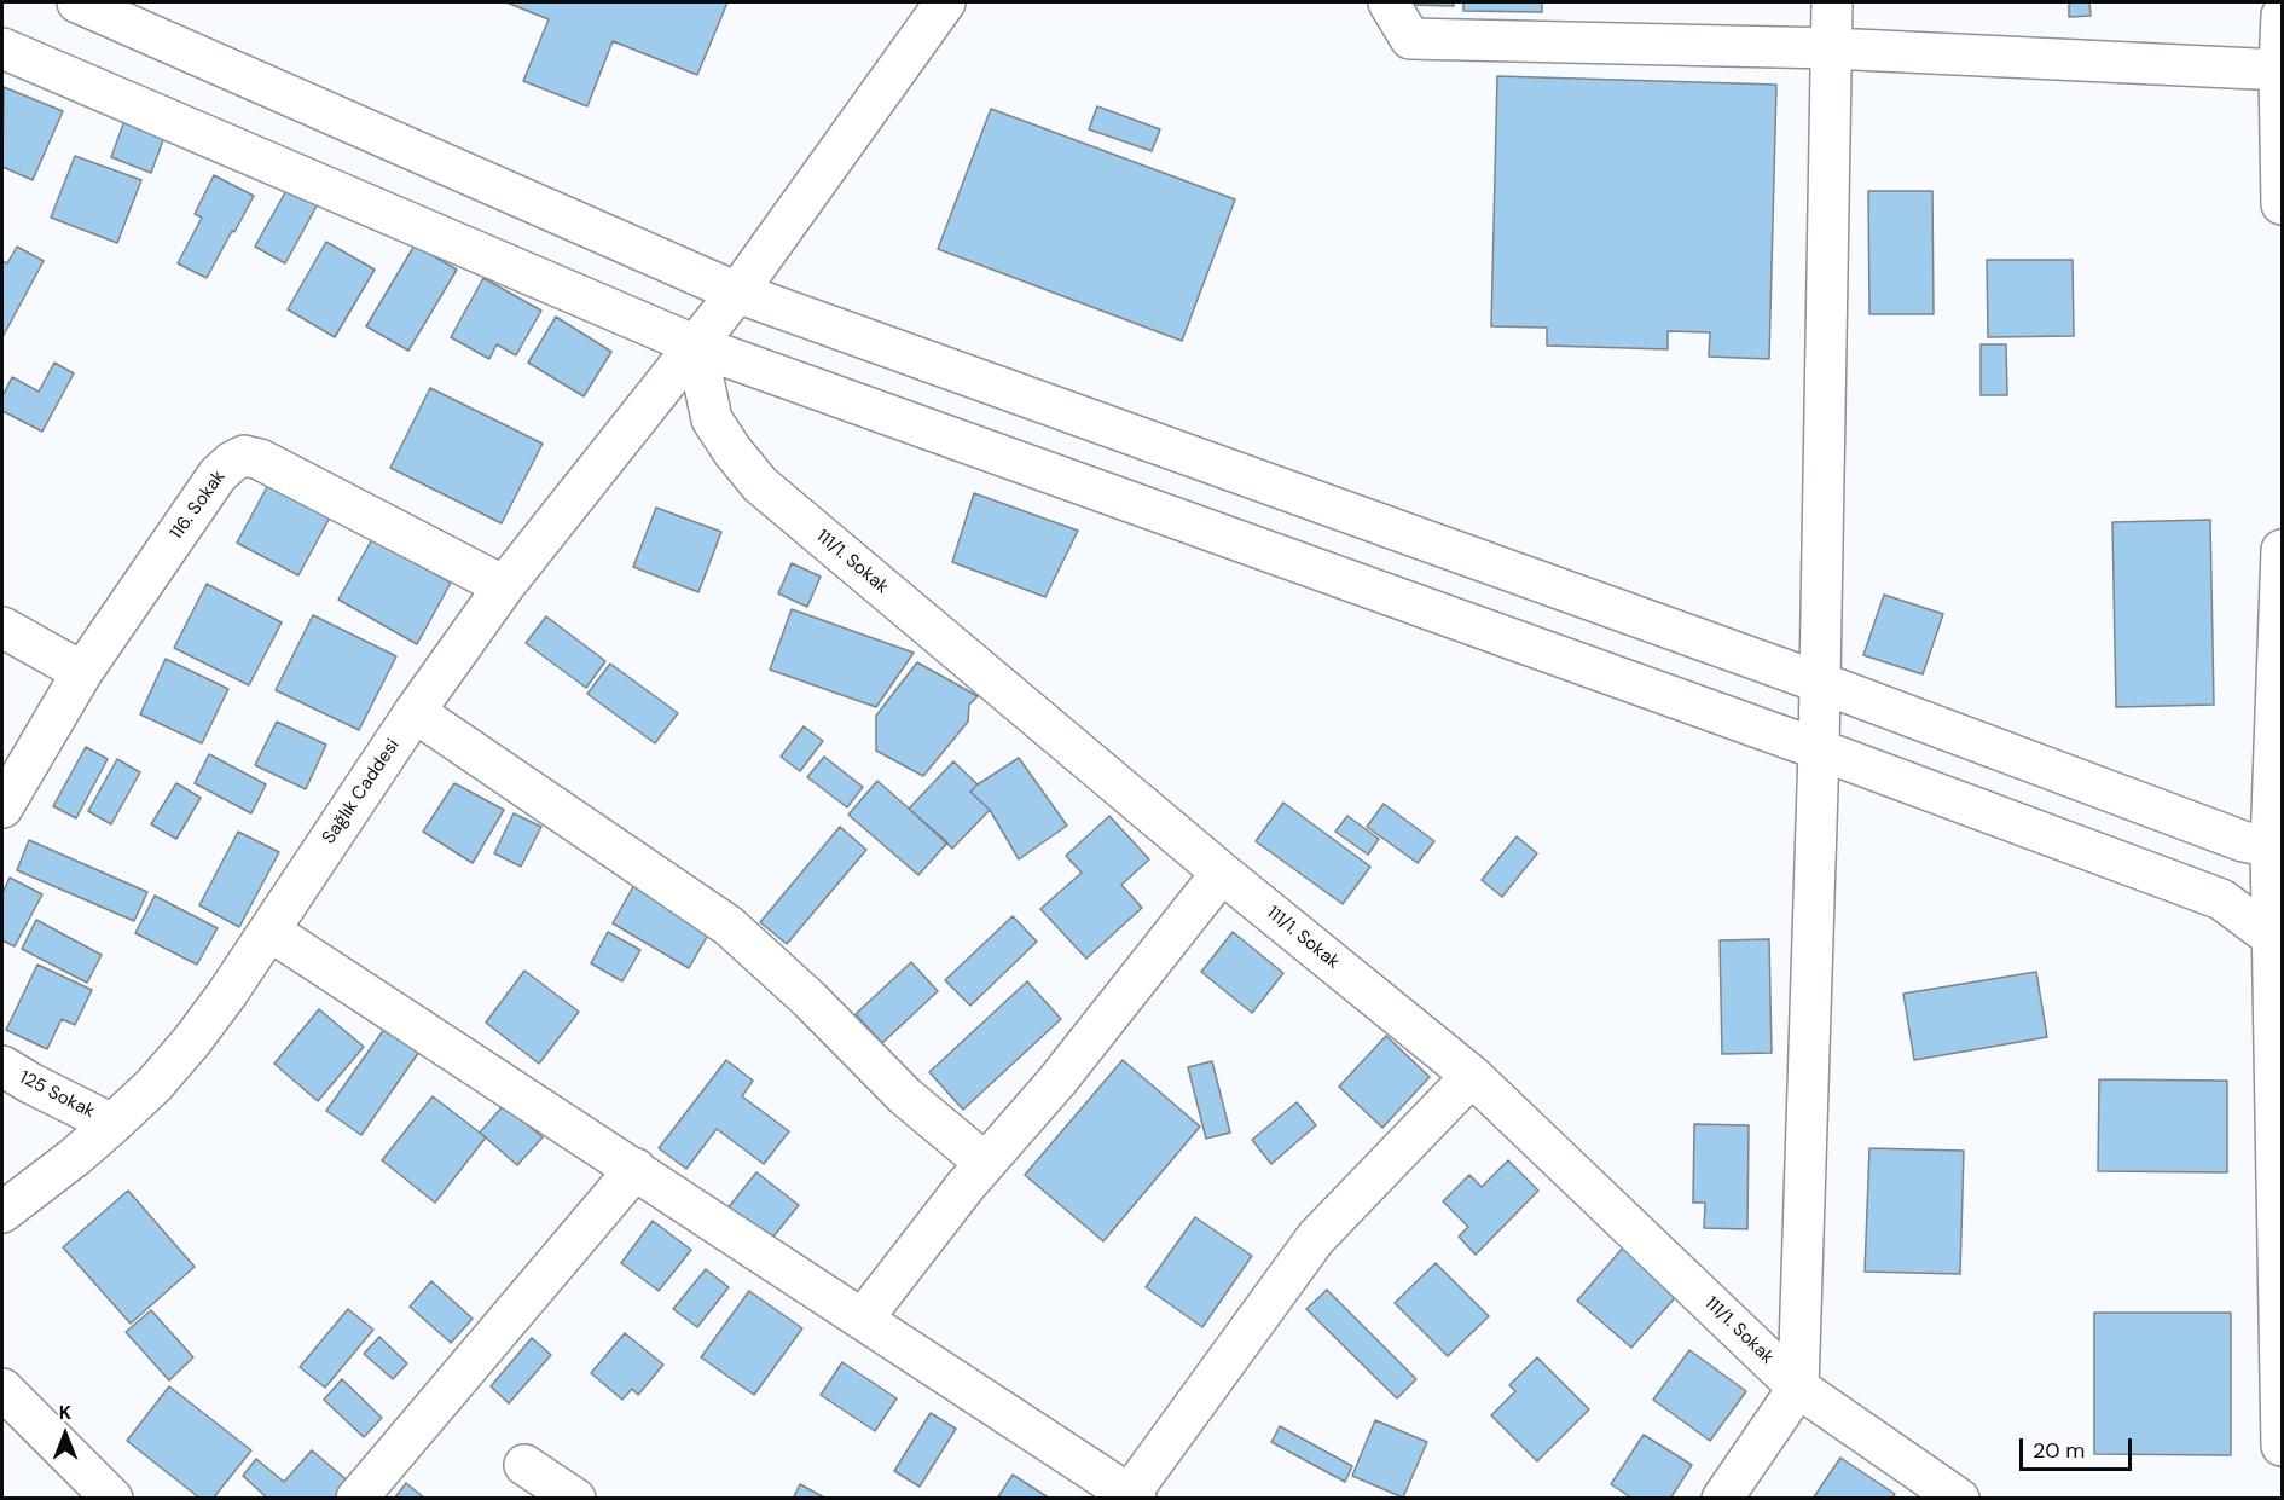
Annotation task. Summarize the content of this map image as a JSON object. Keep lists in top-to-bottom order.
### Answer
{
  "streets": {
    "street": [
      "116. Sokak",
      "111/1. Sokak",
      "Sağlık Caddesi",
      "125 Sokak"
    ]
  },
  "crossings": [
    ["116. Sokak", "Sağlık Caddesi"],
    ["111/1. Sokak", "Sağlık Caddesi"],
    ["Sağlık Caddesi", "125 Sokak"]
  ],
  "scale_bar": "20 m",
  "north": "top"
}
